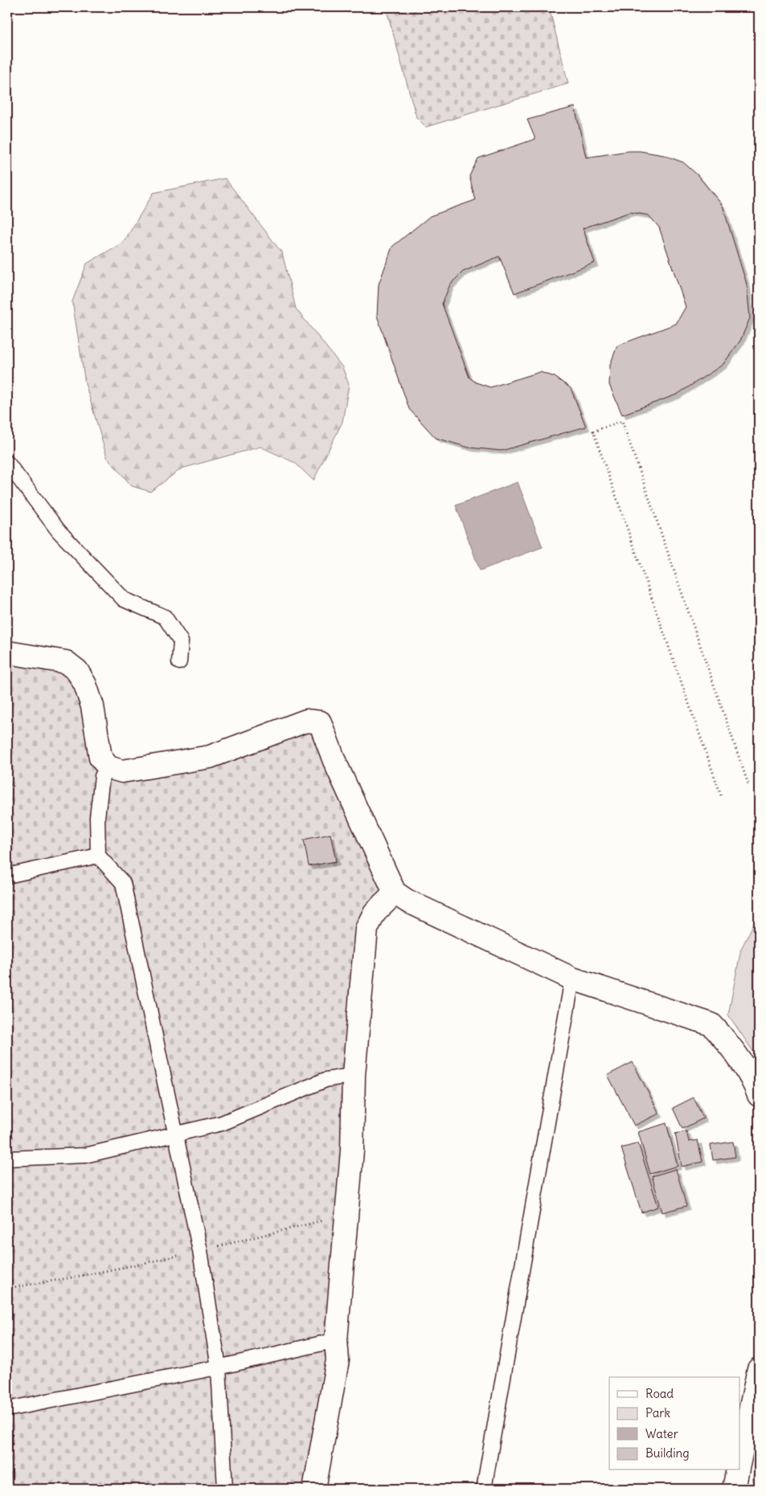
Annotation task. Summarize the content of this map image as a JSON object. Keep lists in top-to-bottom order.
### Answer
{
  "legend": [
    "Road",
    "Park",
    "Water",
    "Building"
  ]
}
